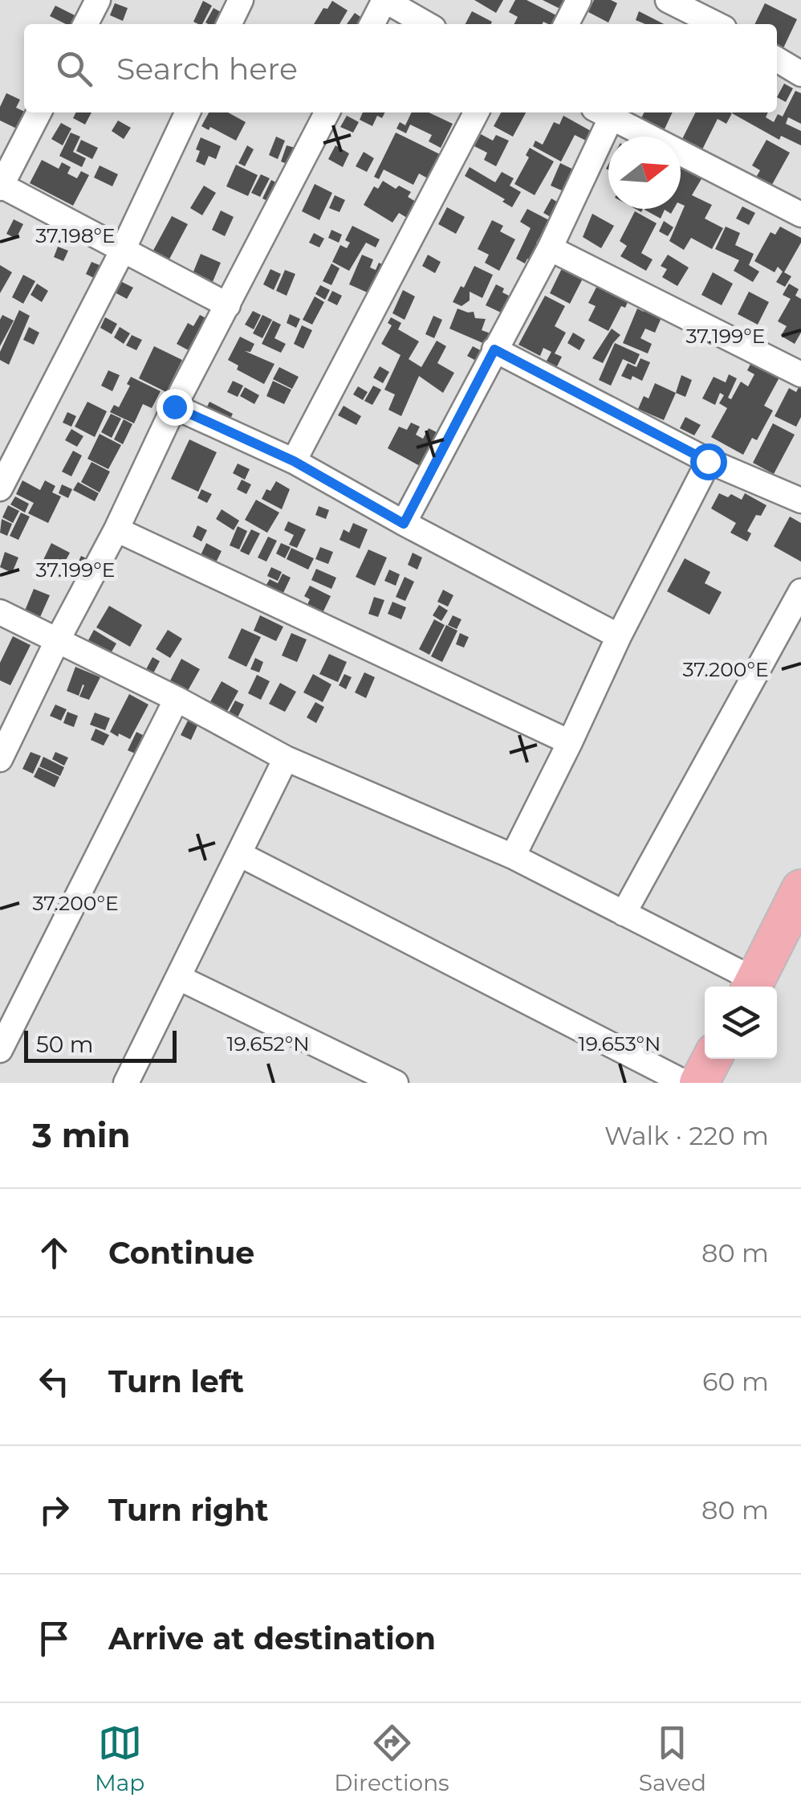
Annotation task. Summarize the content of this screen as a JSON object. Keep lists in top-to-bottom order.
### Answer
{
  "scale_bar": "50 m",
  "north": "right",
  "page": {
    "search": "Search here",
    "scale": "50 m",
    "heading": ["3 min", "Walk · 220 m"],
    "list": [
      ["Continue", "80 m"],
      ["Turn left", "60 m"],
      ["Turn right", "80 m"],
      "Arrive at destination"
    ],
    "nav": ["Map", "Directions", "Saved"]
  },
  "coordinates": [
    "37.198°E",
    "37.199°E",
    "37.200°E",
    "19.652°N",
    "19.653°N"
  ]
}
